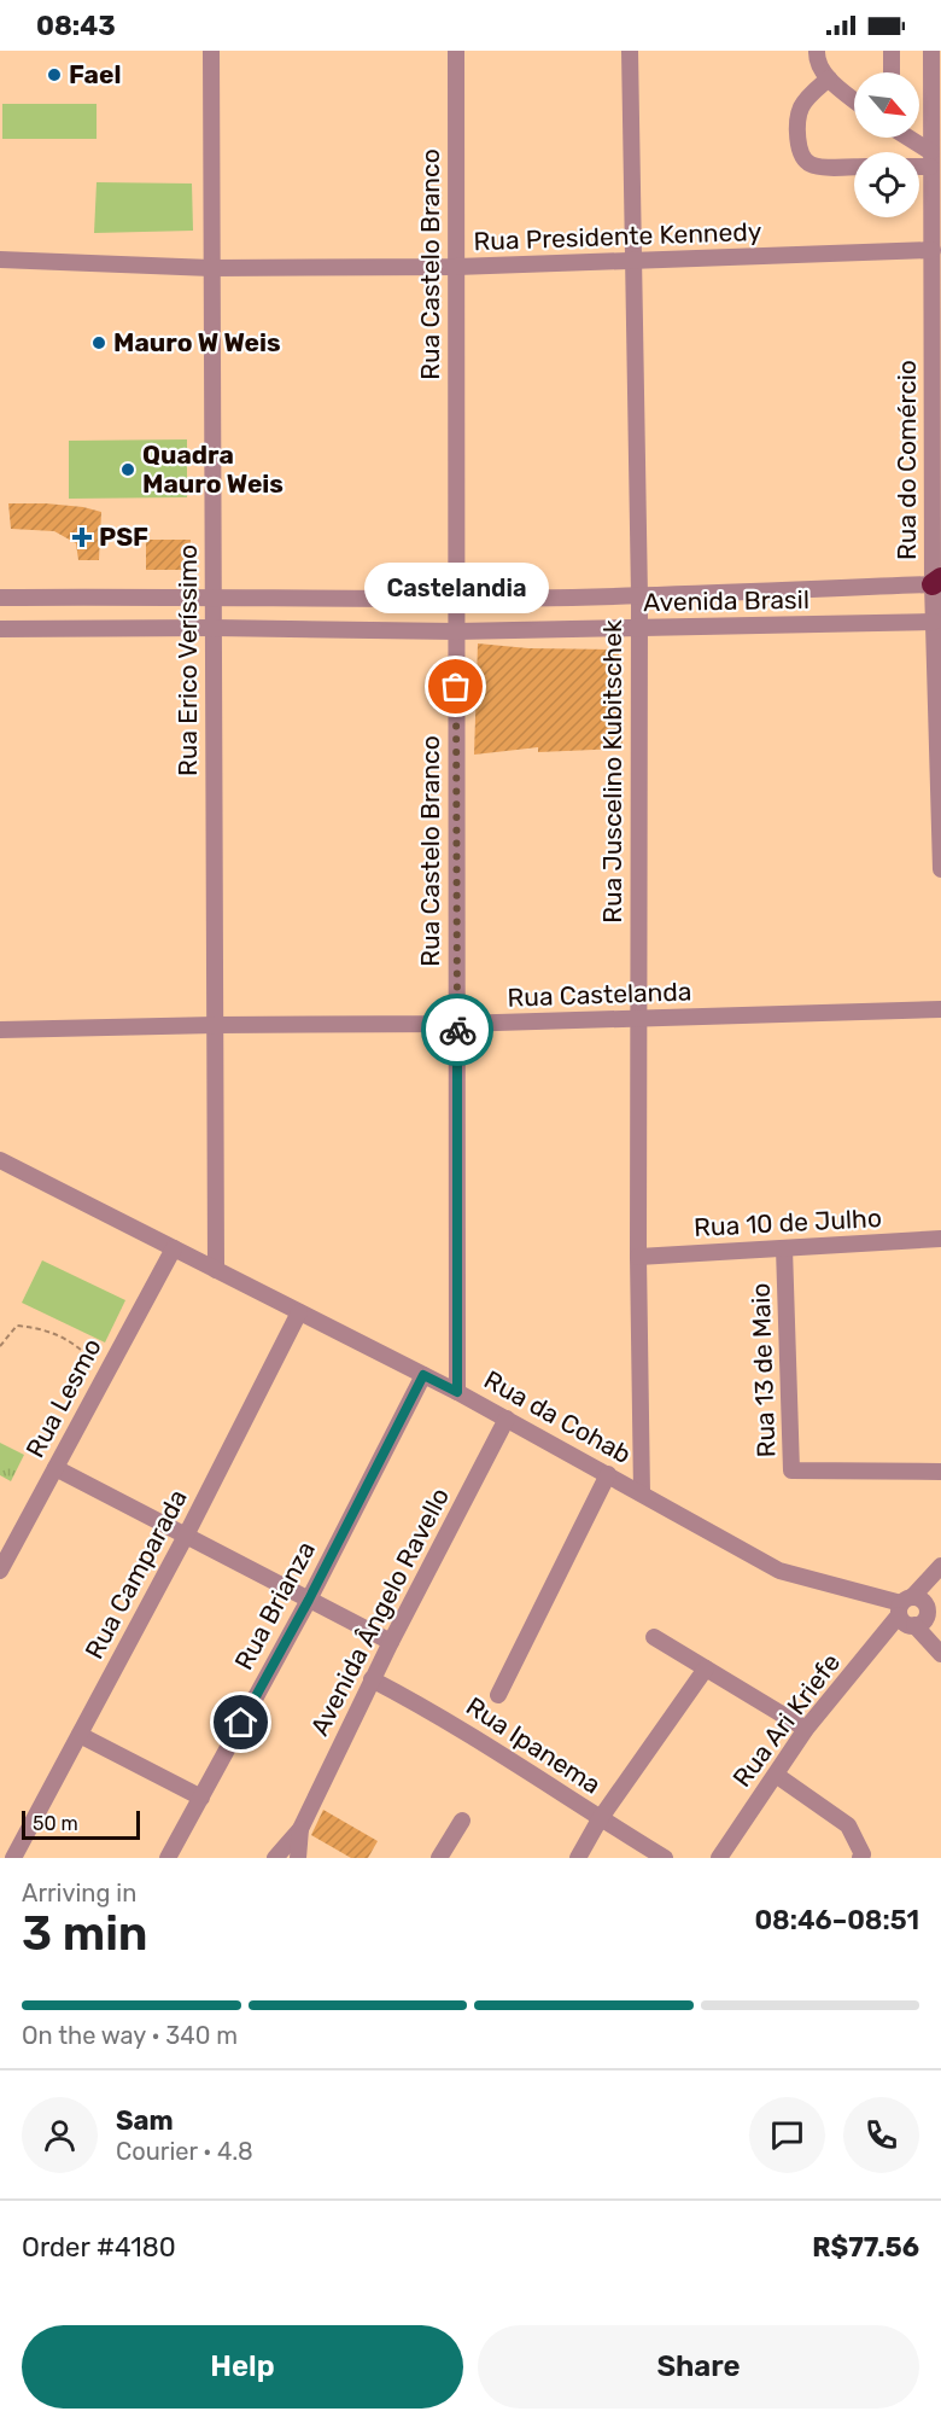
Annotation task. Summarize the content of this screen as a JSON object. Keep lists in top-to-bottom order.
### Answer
{
  "streets": {
    "street": [
      "Rua Presidente Kennedy",
      "Rua Castelo Branco",
      "Rua do Comércio",
      "Avenida Brasil",
      "Rua Erico Veríssimo",
      "Rua Juscelino Kubitschek",
      "Rua Castelanda",
      "Rua 10 de Julho",
      "Rua 13 de Maio",
      "Rua Lesmo",
      "Rua da Cohab",
      "Rua Camparada",
      "Rua Brianza",
      "Avenida Ângelo Ravello",
      "Rua Ari Kriefe",
      "Rua Ipanema"
    ]
  },
  "crossings": [
    ["Rua Presidente Kennedy", "Rua Castelo Branco"],
    ["Rua Presidente Kennedy", "Rua do Comércio"],
    ["Rua Presidente Kennedy", "Rua Erico Veríssimo"],
    ["Rua Presidente Kennedy", "Rua Juscelino Kubitschek"],
    ["Rua Castelo Branco", "Avenida Brasil"],
    ["Rua Castelo Branco", "Rua Castelanda"],
    ["Rua Castelo Branco", "Rua da Cohab"],
    ["Rua do Comércio", "Avenida Brasil"],
    ["Avenida Brasil", "Rua Erico Veríssimo"],
    ["Avenida Brasil", "Rua Juscelino Kubitschek"],
    ["Rua Erico Veríssimo", "Rua Castelanda"],
    ["Rua Erico Veríssimo", "Rua da Cohab"],
    ["Rua Juscelino Kubitschek", "Rua Castelanda"],
    ["Rua Juscelino Kubitschek", "Rua 10 de Julho"],
    ["Rua Juscelino Kubitschek", "Rua da Cohab"],
    ["Rua 10 de Julho", "Rua 13 de Maio"],
    ["Rua Lesmo", "Rua da Cohab"],
    ["Rua da Cohab", "Rua Camparada"],
    ["Rua da Cohab", "Rua Brianza"],
    ["Rua da Cohab", "Avenida Ângelo Ravello"],
    ["Rua da Cohab", "Rua Ari Kriefe"],
    ["Avenida Ângelo Ravello", "Rua Ipanema"]
  ],
  "places": {
    "other": [
      "Fael",
      "Mauro W Weis",
      "Quadra Mauro Weis",
      "Castelandia"
    ],
    "health": ["PSF"]
  },
  "scale_bar": "50 m",
  "north": "bottom right",
  "page": {
    "status": "08:43",
    "bubble": "Castelandia",
    "scale": "50 m",
    "heading": ["3 min", "Arriving in", "08:46–08:51"],
    "panel": [
      "Sam",
      "Courier · 4.8",
      "Order #4180",
      "R$77.56"
    ],
    "bar": "On the way · 340 m",
    "buttons": ["Help", "Share"]
  }
}
